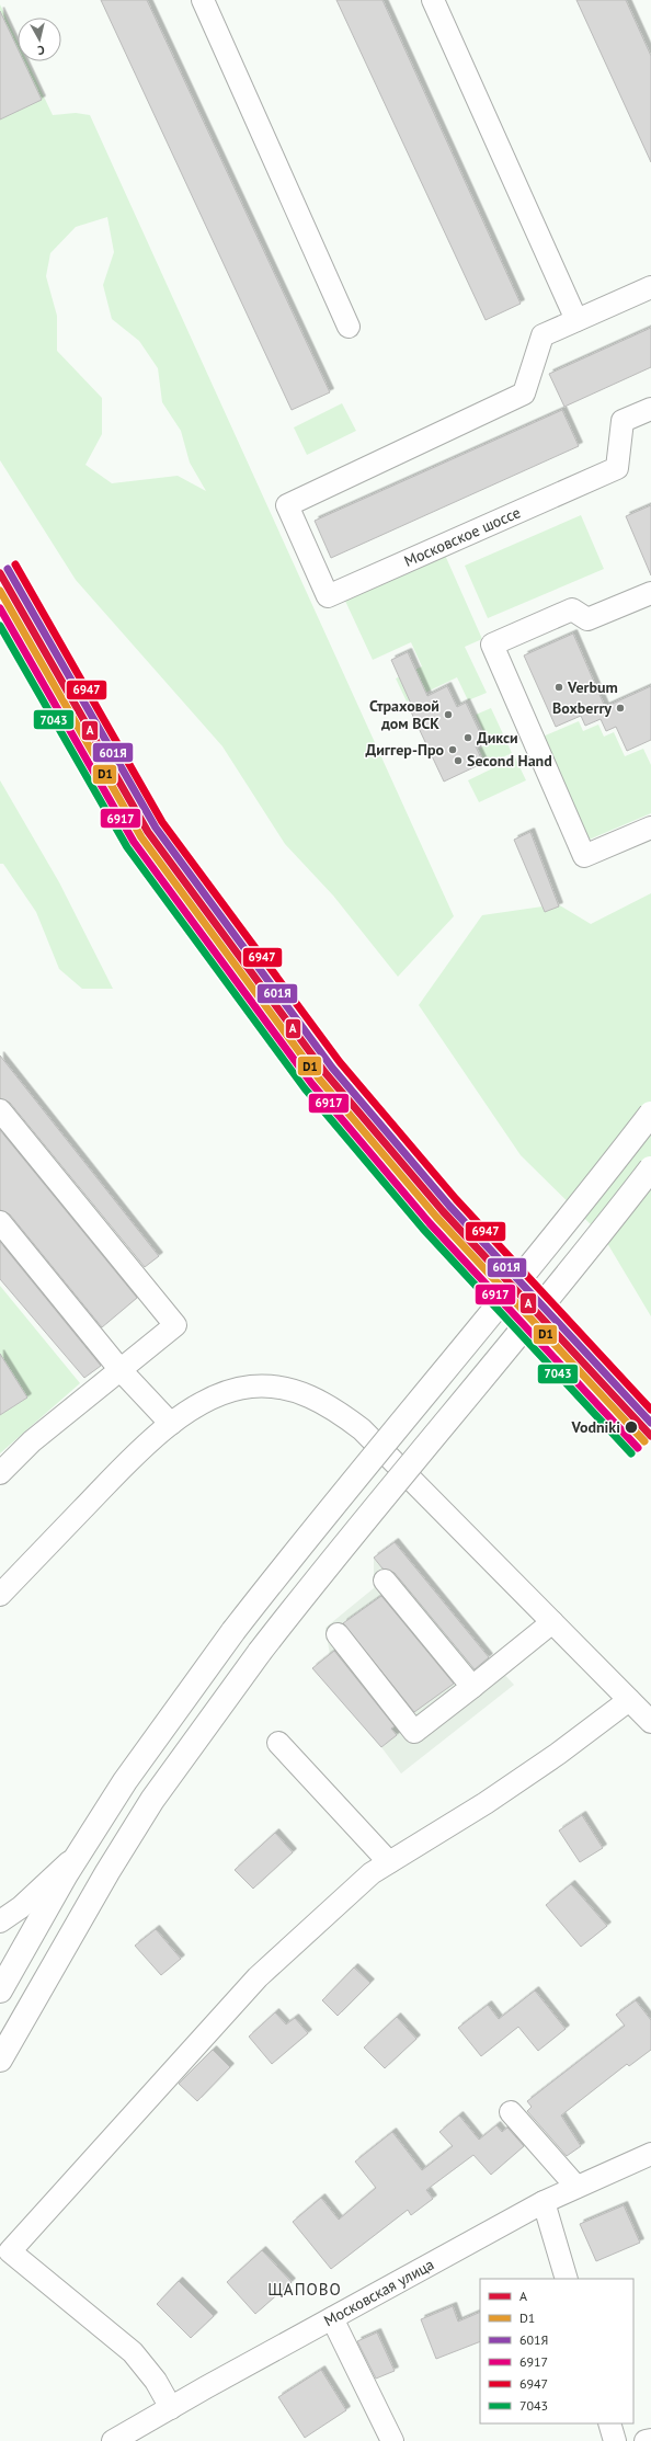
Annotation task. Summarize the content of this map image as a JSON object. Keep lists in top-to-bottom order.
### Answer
{
  "streets": {
    "street": ["Московское шоссе", "Московская улица"]
  },
  "districts": ["ЩАПОВО"],
  "places": [
    "Verbum",
    "Boxberry",
    "Страховой дом ВСК",
    "Дикси",
    "Диггер-Про",
    "Second Hand",
    "Vodniki"
  ],
  "lines": [
    "transit line 6947",
    "transit line 601Я",
    "transit line A",
    "transit line D1",
    "transit line 6917",
    "transit line 7043"
  ],
  "legend": [
    "A",
    "D1",
    "601Я",
    "6917",
    "6947",
    "7043"
  ],
  "north": "bottom"
}
